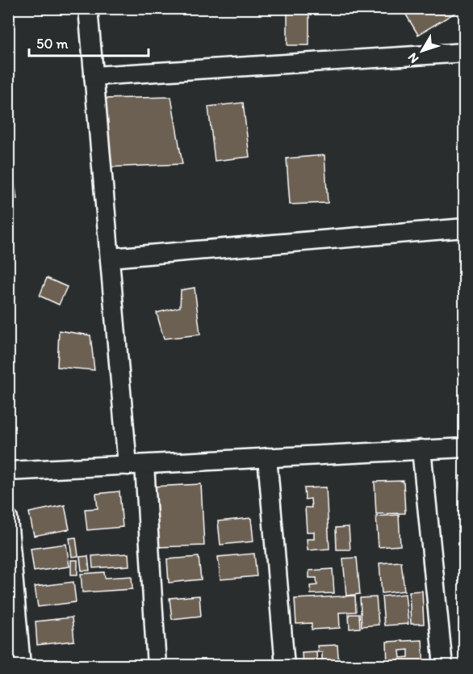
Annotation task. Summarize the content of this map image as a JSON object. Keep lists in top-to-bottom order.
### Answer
{
  "scale_bar": "50 m",
  "north": "bottom left"
}
